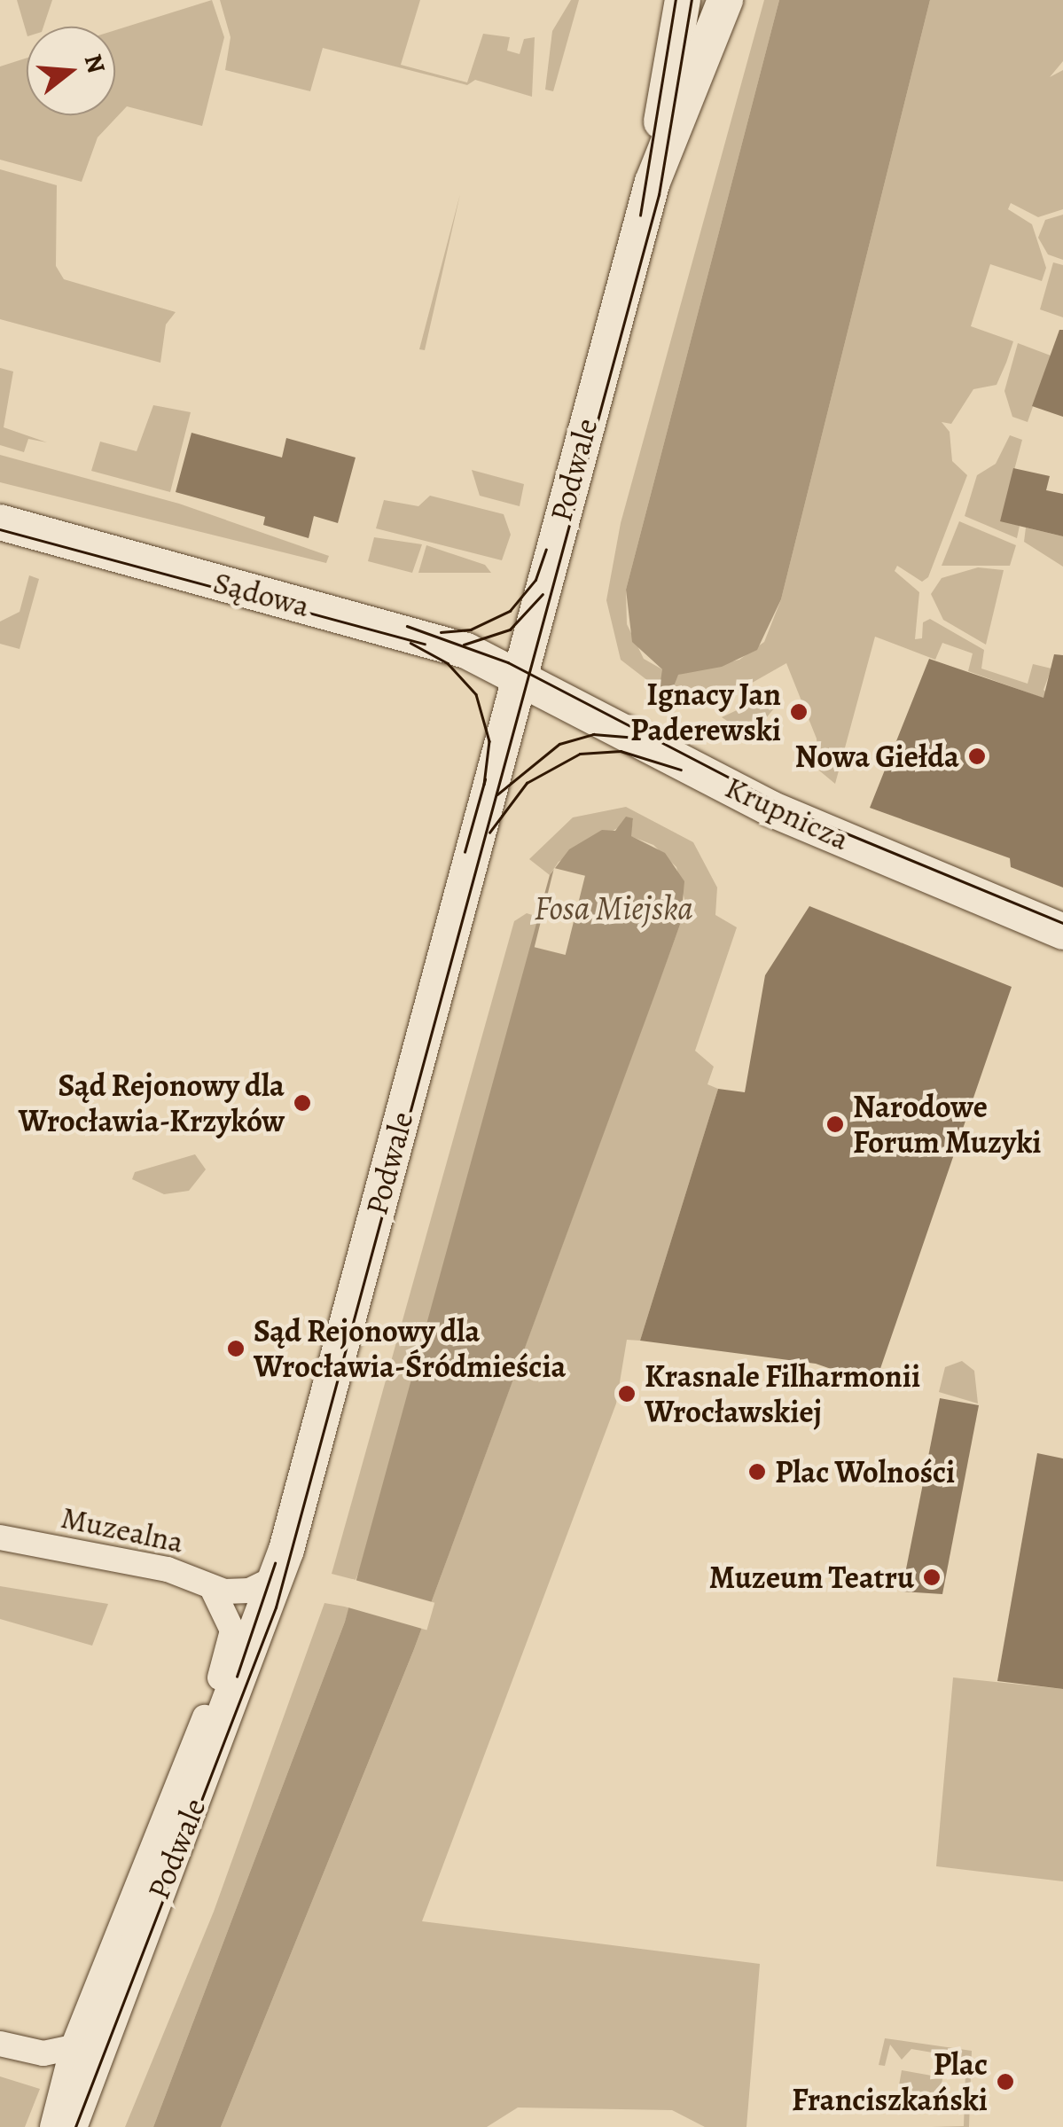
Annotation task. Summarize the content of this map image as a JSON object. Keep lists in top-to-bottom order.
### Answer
{
  "streets": {
    "street": [
      "Podwale",
      "Sądowa",
      "Krupnicza",
      "Muzealna"
    ]
  },
  "crossings": [
    ["Podwale", "Sądowa"],
    ["Podwale", "Krupnicza"],
    ["Podwale", "Muzealna"],
    ["Sądowa", "Krupnicza"]
  ],
  "water": ["Fosa Miejska"],
  "places": [
    "Ignacy Jan Paderewski",
    "Nowa Giełda",
    "Sąd Rejonowy dla Wrocławia-Krzyków",
    "Narodowe Forum Muzyki",
    "Sąd Rejonowy dla Wrocławia-Śródmieścia",
    "Krasnale Filharmonii Wrocławskiej",
    "Plac Wolności",
    "Muzeum Teatru",
    "Plac Franciszkański"
  ],
  "north": "right"
}
